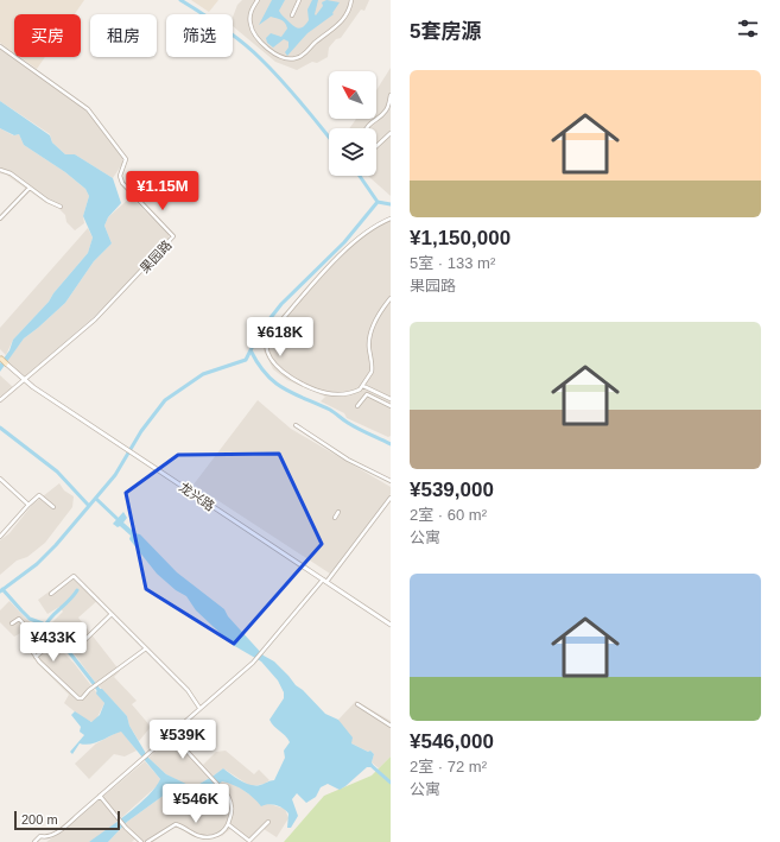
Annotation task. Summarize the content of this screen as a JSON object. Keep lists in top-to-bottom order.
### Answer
{
  "streets": {
    "street": ["果园路", "龙兴路"]
  },
  "crossings": [
    ["果园路", "龙兴路"]
  ],
  "scale_bar": "200 m",
  "north": "top left",
  "page": {
    "heading": "5套房源",
    "chip": ["买房", "租房", "筛选"],
    "list": [
      {
        "name": "¥1,150,000",
        "note": "5室 · 133 m² · 果园路"
      },
      {
        "name": "¥539,000",
        "note": "2室 · 60 m² · 公寓"
      },
      {
        "name": "¥546,000",
        "note": "2室 · 72 m² · 公寓"
      }
    ],
    "price": [
      "¥1.15M",
      "¥618K",
      "¥433K",
      "¥539K",
      "¥546K"
    ],
    "scale": "200 m"
  }
}
